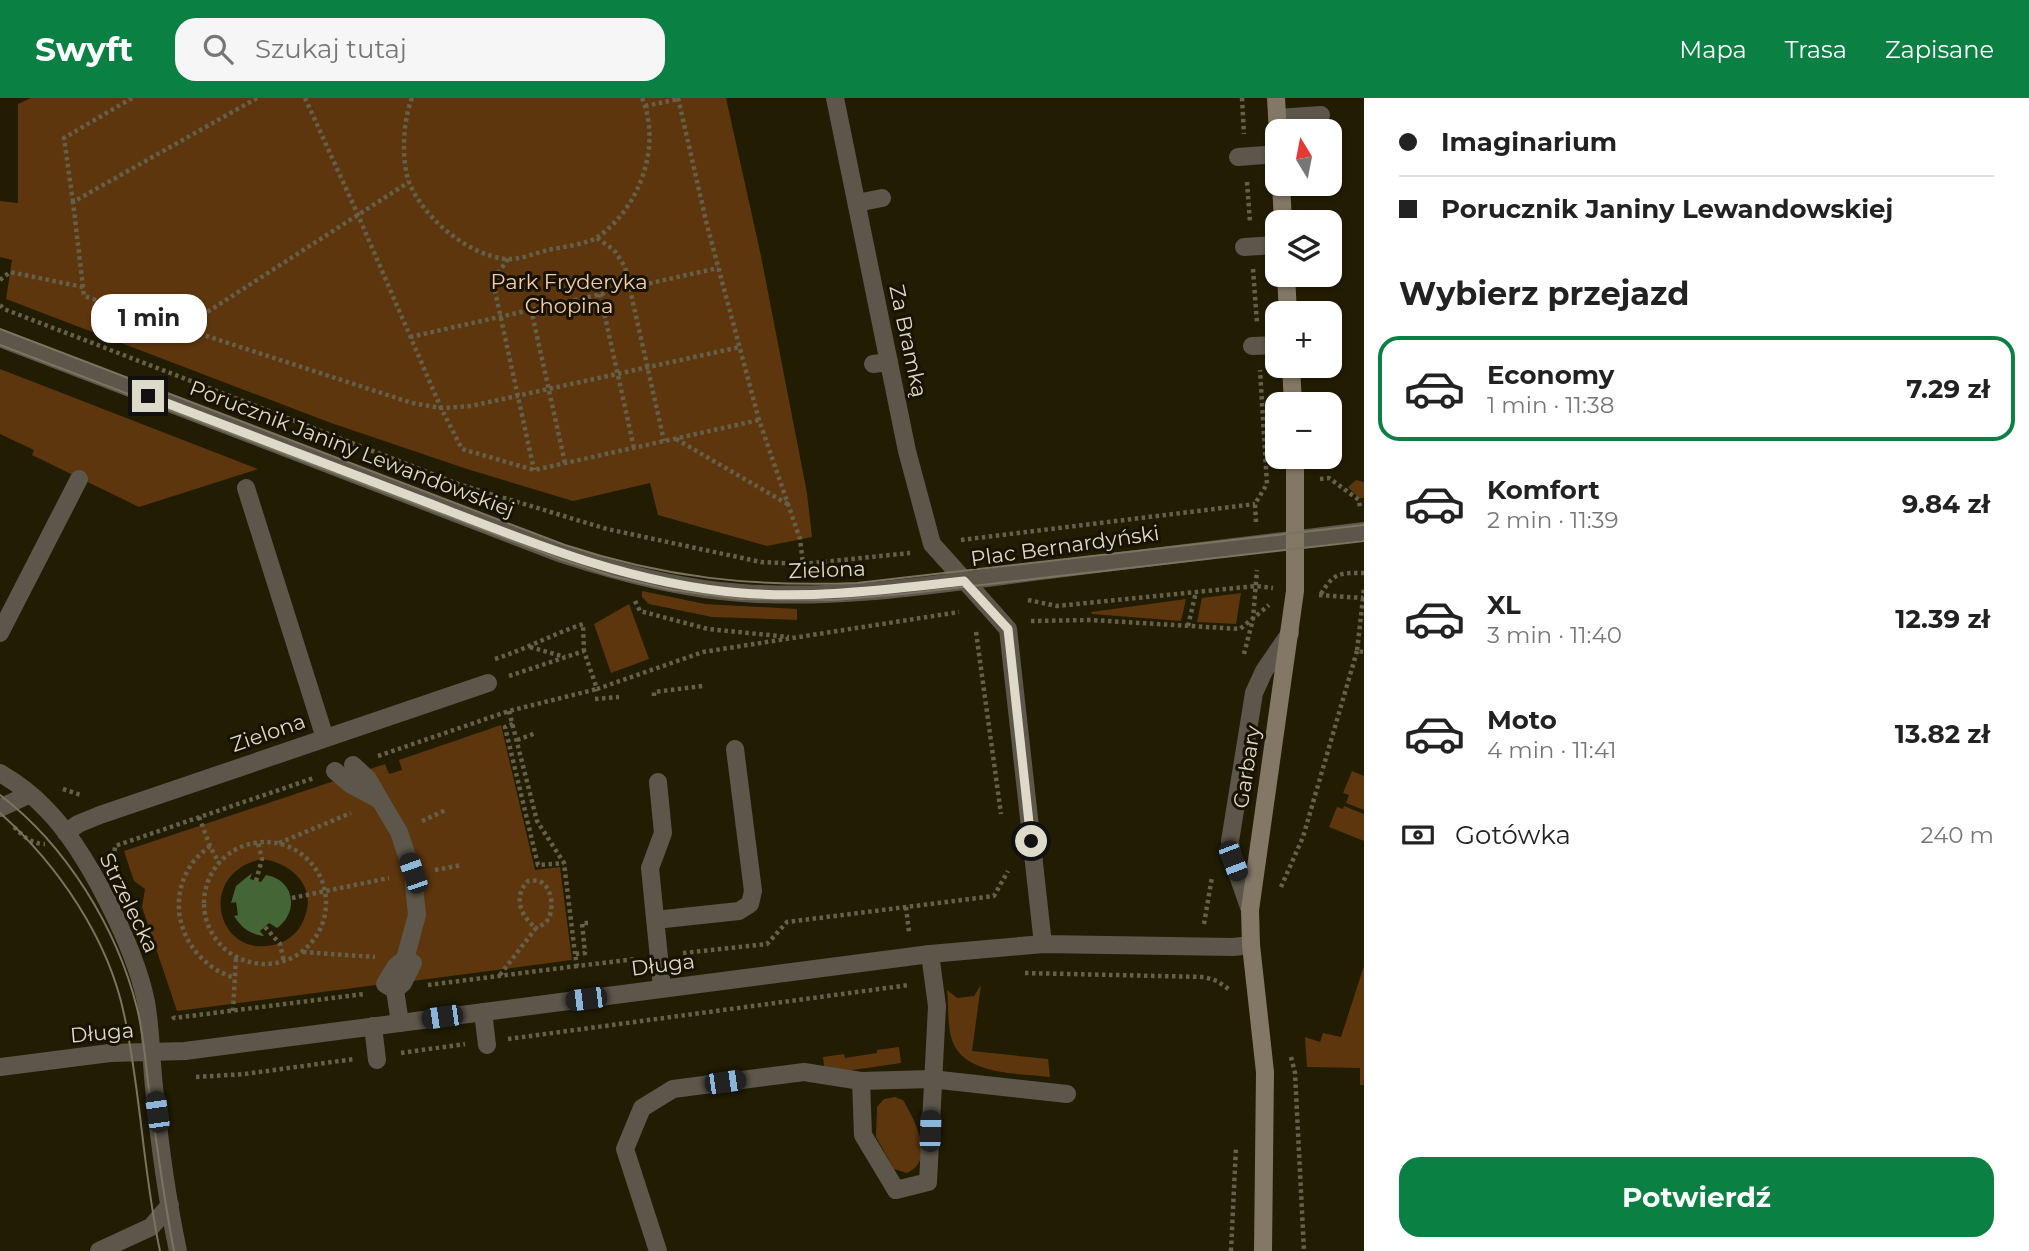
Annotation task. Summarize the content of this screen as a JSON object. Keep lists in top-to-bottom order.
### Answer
{
  "streets": {
    "street": [
      "Za Bramką",
      "Porucznik Janiny Lewandowskiej",
      "Plac Bernardyński",
      "Zielona",
      "Garbary",
      "Strzelecka",
      "Długa"
    ]
  },
  "crossings": [
    ["Za Bramką", "Plac Bernardyński"],
    ["Za Bramką", "Zielona"],
    ["Porucznik Janiny Lewandowskiej", "Zielona"],
    ["Plac Bernardyński", "Zielona"],
    ["Plac Bernardyński", "Garbary"],
    ["Plac Bernardyński", "Długa"],
    ["Zielona", "Strzelecka"],
    ["Garbary", "Długa"],
    ["Strzelecka", "Długa"]
  ],
  "parks": ["Park Fryderyka Chopina"],
  "north": "top",
  "page": {
    "header": "Swyft",
    "search": "Szukaj tutaj",
    "nav": ["Mapa", "Trasa", "Zapisane"],
    "banner": ["Imaginarium", "Porucznik Janiny Lewandowskiej"],
    "map_buttons": ["+", "−"],
    "heading": "Wybierz przejazd",
    "bubble": "1 min",
    "list": [
      {
        "name": "Economy",
        "note": "1 min · 11:38",
        "value": "7.29 zł"
      },
      {
        "name": "Komfort",
        "note": "2 min · 11:39",
        "value": "9.84 zł"
      },
      {
        "name": "XL",
        "note": "3 min · 11:40",
        "value": "12.39 zł"
      },
      {
        "name": "Moto",
        "note": "4 min · 11:41",
        "value": "13.82 zł"
      }
    ],
    "pay": ["Gotówka", "240 m"],
    "buttons": "Potwierdź"
  }
}
